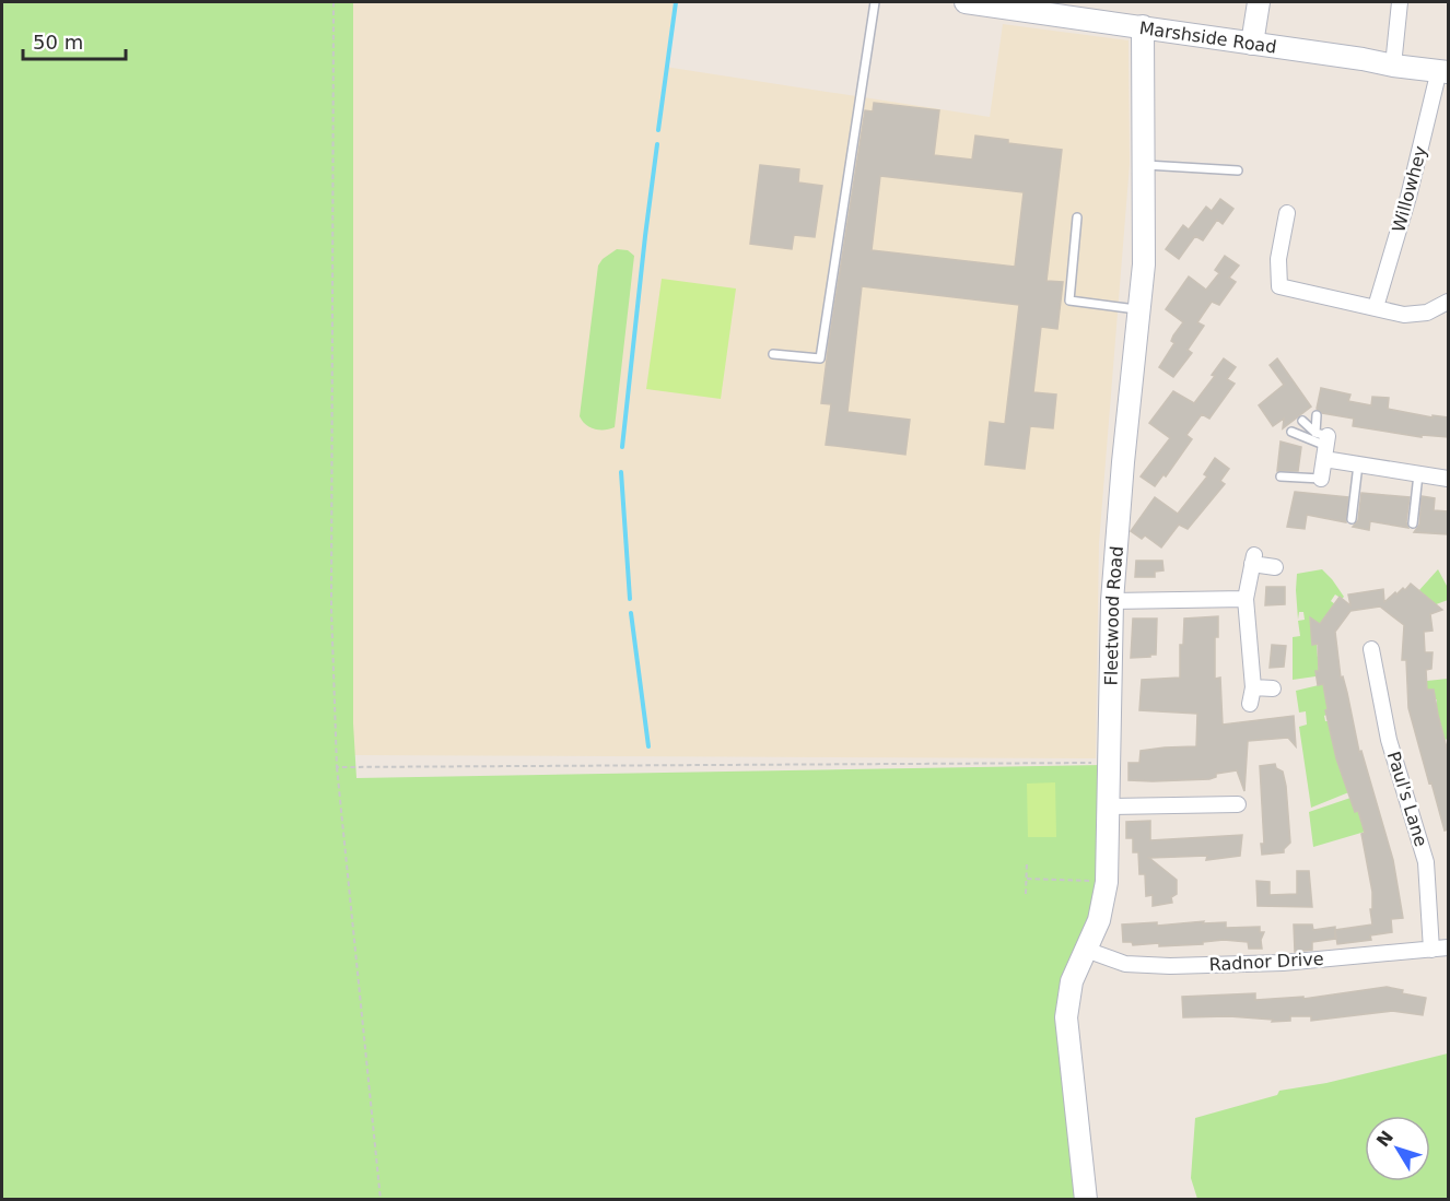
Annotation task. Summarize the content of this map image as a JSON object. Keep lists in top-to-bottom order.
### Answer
{
  "streets": {
    "street": [
      "Marshside Road",
      "Willowhey",
      "Fleetwood Road",
      "Paul's Lane",
      "Radnor Drive"
    ]
  },
  "crossings": [
    ["Marshside Road", "Willowhey"],
    ["Marshside Road", "Fleetwood Road"],
    ["Fleetwood Road", "Radnor Drive"],
    ["Paul's Lane", "Radnor Drive"]
  ],
  "scale_bar": "50 m",
  "north": "top left"
}
